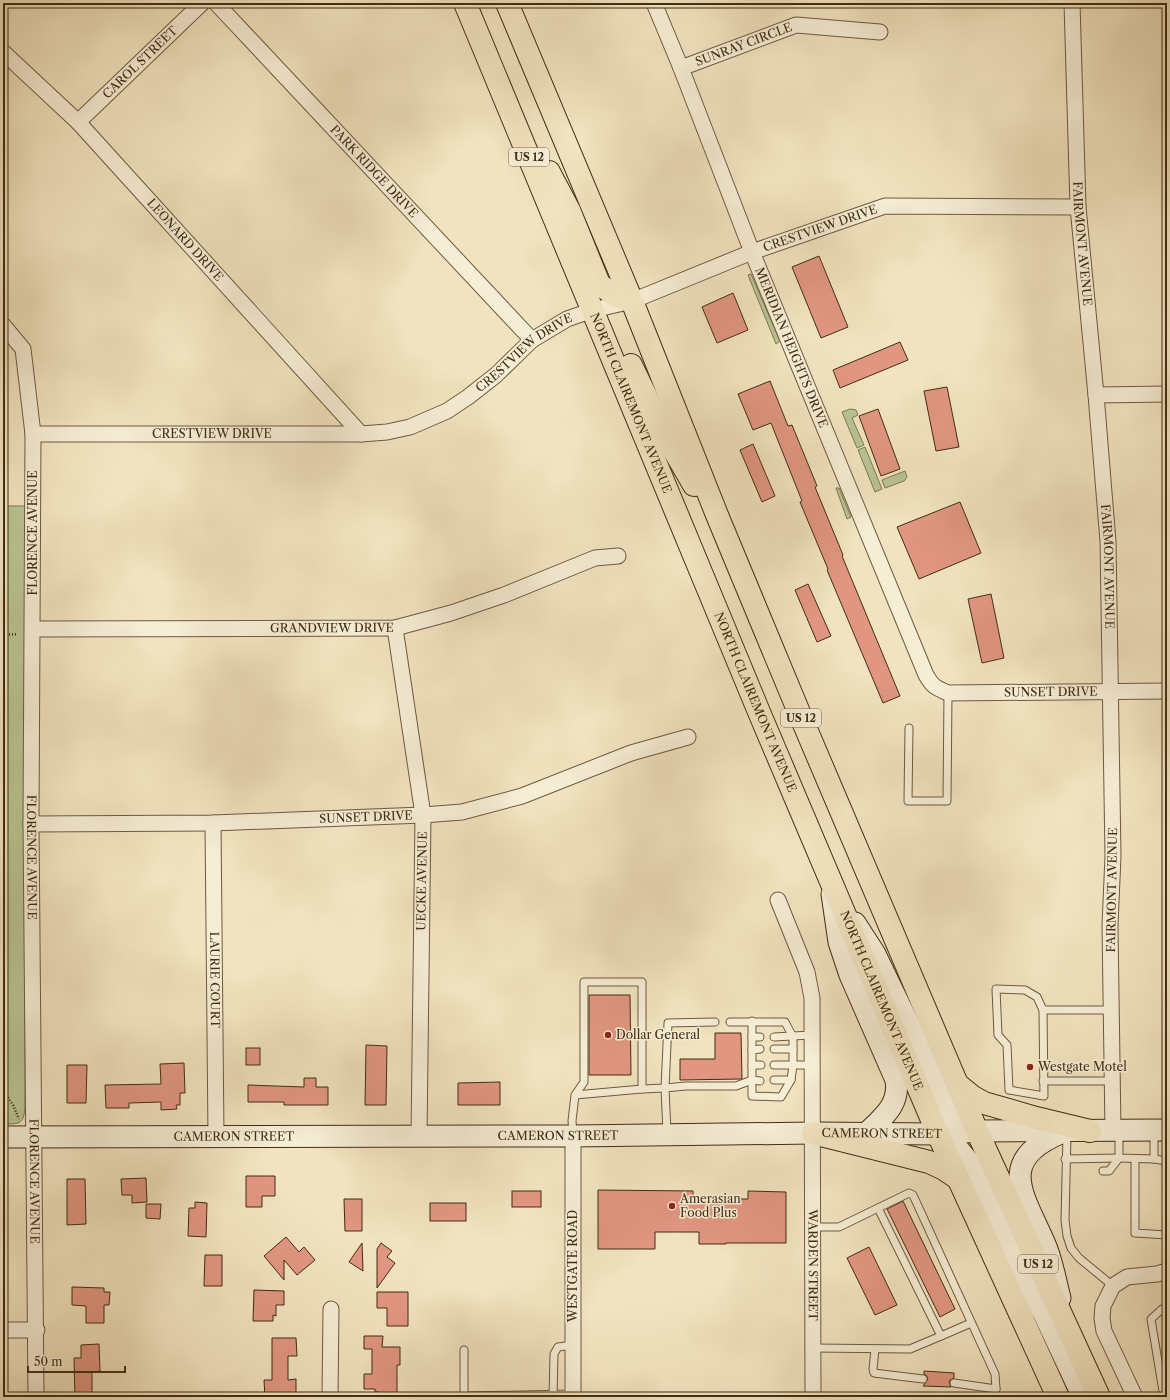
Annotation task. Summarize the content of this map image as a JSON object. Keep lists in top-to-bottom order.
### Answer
{
  "streets": {
    "main road": ["US 12", "NORTH CLAIREMONT AVENUE", "CAMERON STREET"],
    "street": [
      "SUNRAY CIRCLE",
      "CAROL STREET",
      "PARK RIDGE DRIVE",
      "CRESTVIEW DRIVE",
      "LEONARD DRIVE",
      "FAIRMONT AVENUE",
      "MERIDIAN HEIGHTS DRIVE",
      "FLORENCE AVENUE",
      "GRANDVIEW DRIVE",
      "SUNSET DRIVE",
      "UECKE AVENUE",
      "LAURIE COURT",
      "WARDEN STREET",
      "WESTGATE ROAD"
    ]
  },
  "crossings": [
    ["SUNRAY CIRCLE", "MERIDIAN HEIGHTS DRIVE"],
    ["CAROL STREET", "LEONARD DRIVE"],
    ["US 12", "CRESTVIEW DRIVE"],
    ["US 12", "CAMERON STREET"],
    ["PARK RIDGE DRIVE", "CRESTVIEW DRIVE"],
    ["CRESTVIEW DRIVE", "LEONARD DRIVE"],
    ["CRESTVIEW DRIVE", "FAIRMONT AVENUE"],
    ["CRESTVIEW DRIVE", "MERIDIAN HEIGHTS DRIVE"],
    ["CRESTVIEW DRIVE", "NORTH CLAIREMONT AVENUE"],
    ["CRESTVIEW DRIVE", "FLORENCE AVENUE"],
    ["FAIRMONT AVENUE", "SUNSET DRIVE"],
    ["FAIRMONT AVENUE", "CAMERON STREET"],
    ["MERIDIAN HEIGHTS DRIVE", "SUNSET DRIVE"],
    ["NORTH CLAIREMONT AVENUE", "CAMERON STREET"],
    ["FLORENCE AVENUE", "GRANDVIEW DRIVE"],
    ["FLORENCE AVENUE", "SUNSET DRIVE"],
    ["FLORENCE AVENUE", "CAMERON STREET"],
    ["GRANDVIEW DRIVE", "UECKE AVENUE"],
    ["SUNSET DRIVE", "UECKE AVENUE"],
    ["SUNSET DRIVE", "LAURIE COURT"],
    ["UECKE AVENUE", "CAMERON STREET"],
    ["LAURIE COURT", "CAMERON STREET"],
    ["CAMERON STREET", "WARDEN STREET"],
    ["CAMERON STREET", "WESTGATE ROAD"]
  ],
  "places": ["Dollar General", "Westgate Motel", "Amerasian Food Plus"],
  "scale_bar": "50 m"
}
